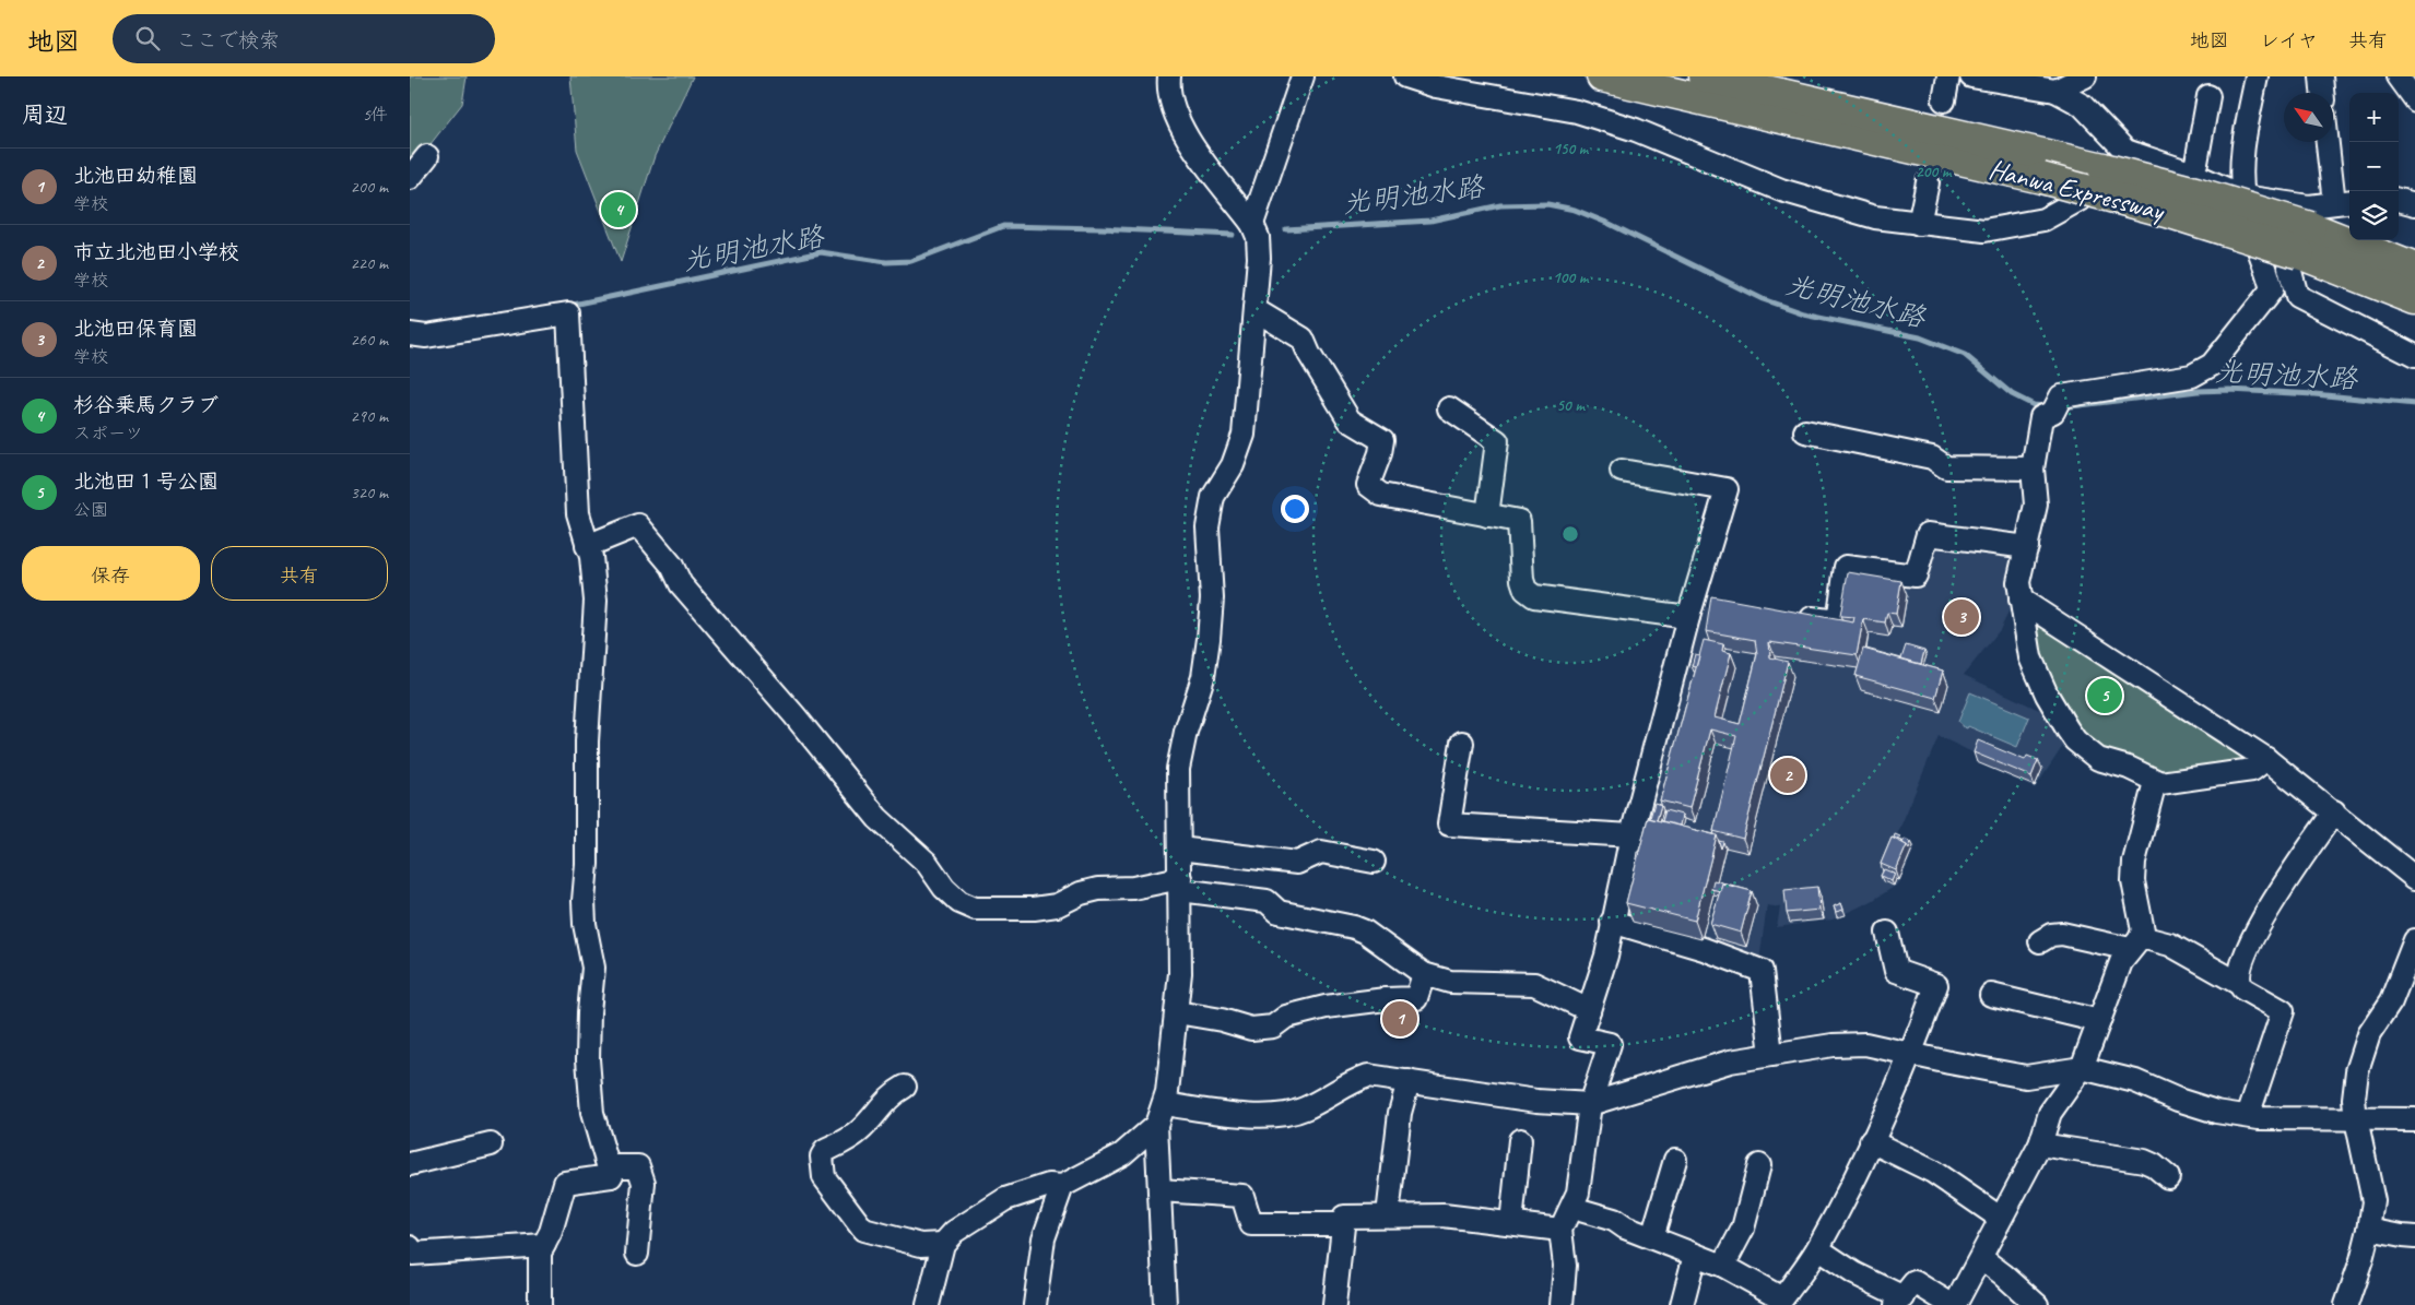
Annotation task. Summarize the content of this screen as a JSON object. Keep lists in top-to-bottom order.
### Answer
{
  "streets": {
    "highway": ["Hanwa Expressway"]
  },
  "water": ["光明池水路"],
  "north": "top left",
  "page": {
    "header": "地図",
    "search": "ここで検索",
    "nav": ["地図", "レイヤ", "共有"],
    "heading": ["周辺", "5件"],
    "map_buttons": ["+", "−"],
    "list": [
      {
        "mark": "1",
        "name": "北池田幼稚園",
        "note": "学校",
        "value": "200 m"
      },
      {
        "mark": "2",
        "name": "市立北池田小学校",
        "note": "学校",
        "value": "220 m"
      },
      {
        "mark": "3",
        "name": "北池田保育園",
        "note": "学校",
        "value": "260 m"
      },
      {
        "mark": "4",
        "name": "杉谷乗馬クラブ",
        "note": "スポーツ",
        "value": "290 m"
      },
      {
        "mark": "5",
        "name": "北池田１号公園",
        "note": "公園",
        "value": "320 m"
      }
    ],
    "pins": [
      "4",
      "3",
      "5",
      "2",
      "1"
    ],
    "buttons": ["保存", "共有"]
  },
  "rings": [
    "150 m",
    "200 m",
    "100 m",
    "50 m"
  ]
}
